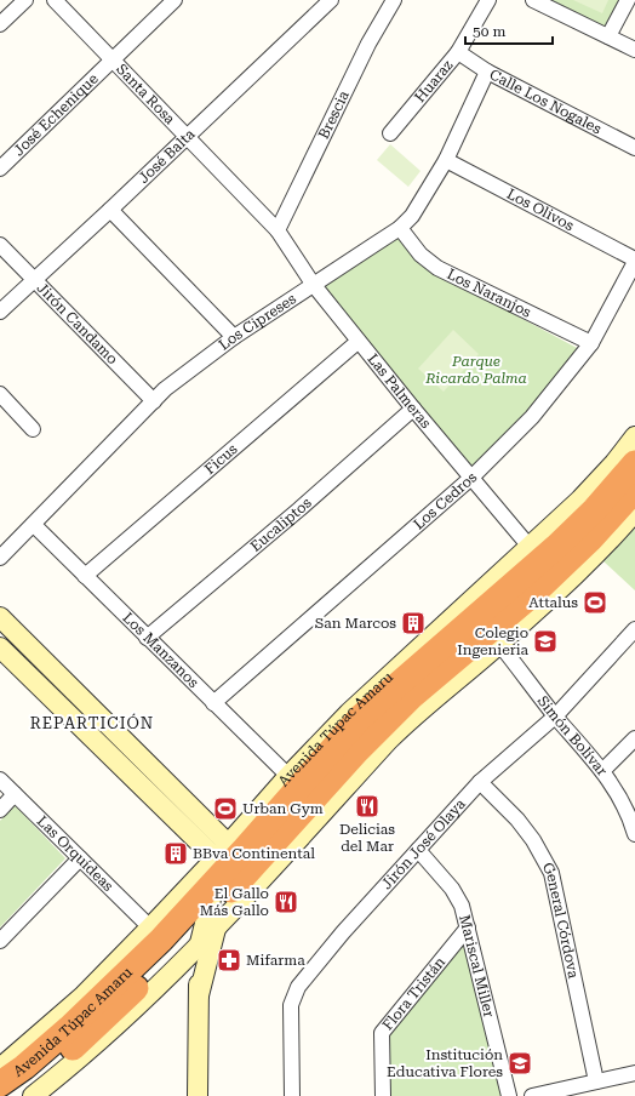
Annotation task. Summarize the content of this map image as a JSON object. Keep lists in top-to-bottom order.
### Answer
{
  "streets": {
    "highway": ["Avenida Túpac Amaru"],
    "street": [
      "Huaraz",
      "Santa Rosa",
      "Calle Los Nogales",
      "Brescia",
      "José Echenique",
      "José Balta",
      "Los Olivos",
      "Los Naranjos",
      "Los Cipreses",
      "Jirón Candamo",
      "Las Palmeras",
      "Ficus",
      "Los Cedros",
      "Eucaliptos",
      "Los Manzanos",
      "Simón Bolívar",
      "Jirón José Olaya",
      "Las Orquídeas",
      "General Córdova",
      "Mariscal Miller",
      "Flora Tristán"
    ]
  },
  "crossings": [
    ["Huaraz", "Calle Los Nogales"],
    ["Santa Rosa", "Brescia"],
    ["Santa Rosa", "José Echenique"],
    ["Santa Rosa", "José Balta"],
    ["Santa Rosa", "Las Palmeras"],
    ["Calle Los Nogales", "Los Cipreses"],
    ["Brescia", "Las Palmeras"],
    ["José Balta", "Jirón Candamo"],
    ["Los Olivos", "Los Cipreses"],
    ["Los Olivos", "Los Cedros"],
    ["Los Naranjos", "Los Cipreses"],
    ["Los Naranjos", "Los Cedros"],
    ["Los Cipreses", "Jirón Candamo"],
    ["Los Cipreses", "Las Palmeras"],
    ["Los Cipreses", "Los Manzanos"],
    ["Las Palmeras", "Ficus"],
    ["Las Palmeras", "Los Cedros"],
    ["Las Palmeras", "Eucaliptos"],
    ["Las Palmeras", "Avenida Túpac Amaru"],
    ["Ficus", "Los Manzanos"],
    ["Los Cedros", "Los Manzanos"],
    ["Eucaliptos", "Los Manzanos"],
    ["Los Manzanos", "Avenida Túpac Amaru"],
    ["Avenida Túpac Amaru", "Simón Bolívar"],
    ["Avenida Túpac Amaru", "Las Orquídeas"],
    ["Simón Bolívar", "Jirón José Olaya"],
    ["Jirón José Olaya", "General Córdova"],
    ["Jirón José Olaya", "Mariscal Miller"],
    ["Mariscal Miller", "Flora Tristán"]
  ],
  "districts": ["REPARTICIÓN"],
  "parks": ["Parque Ricardo Palma"],
  "places": {
    "sports": ["Attalus", "Urban Gym"],
    "building": ["San Marcos", "BBva Continental"],
    "school or university": ["Colegio Ingenieria", "Institución Educativa Flores"],
    "restaurant": ["Delicias del Mar", "El Gallo Más Gallo"],
    "pharmacy": ["Mifarma"]
  },
  "scale_bar": "50 m"
}
